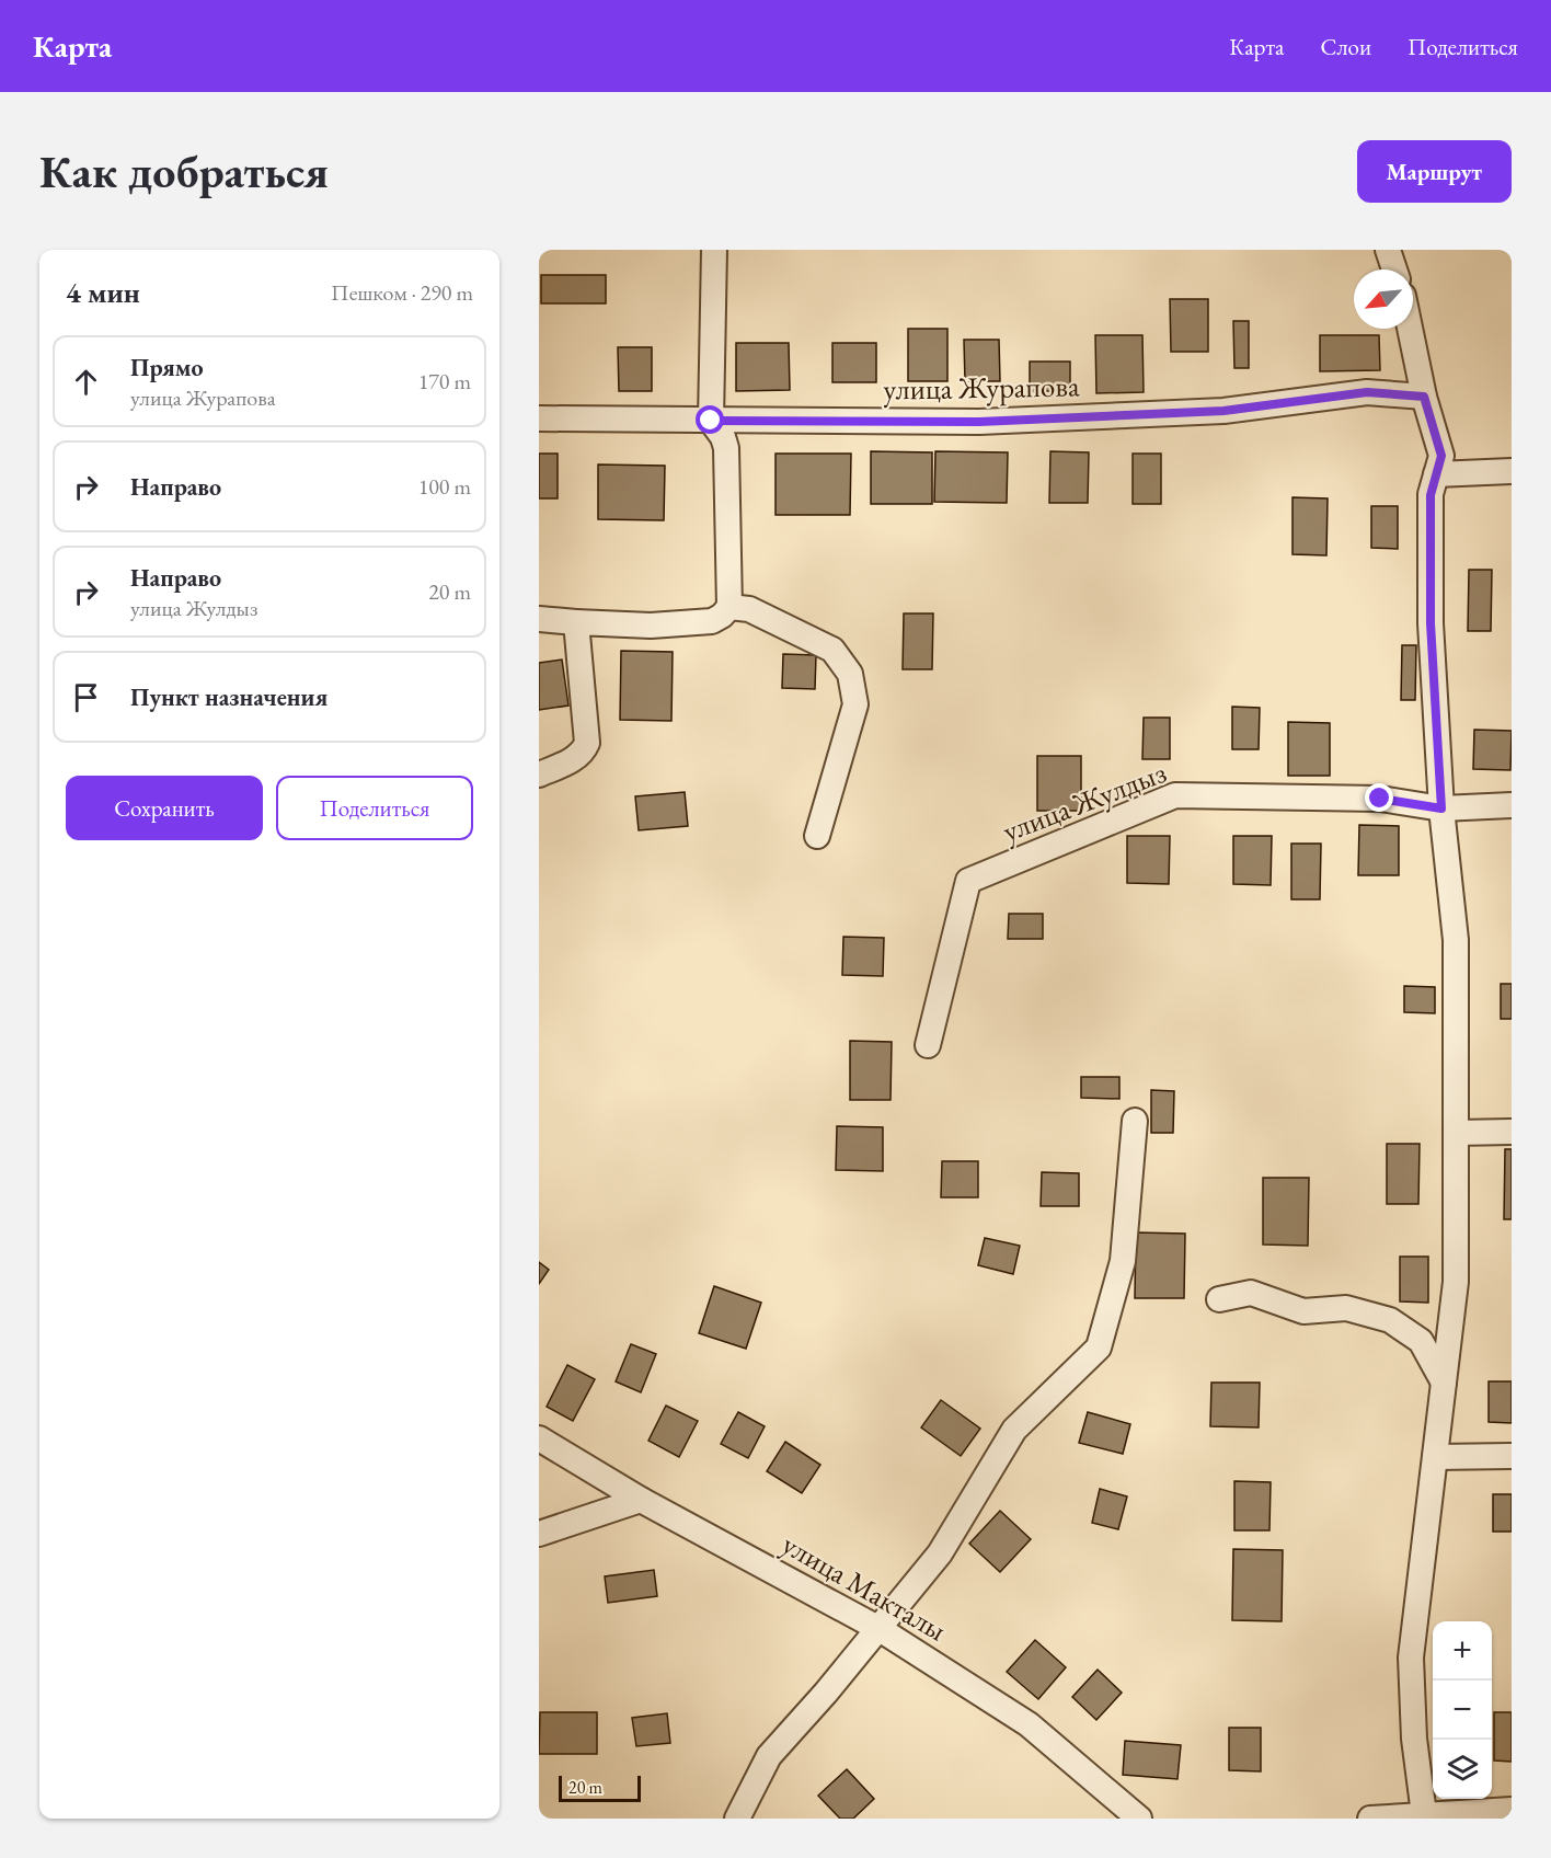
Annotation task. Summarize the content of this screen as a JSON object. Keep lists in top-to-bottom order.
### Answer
{
  "streets": {
    "street": ["улица Журапова", "улица Жулдыз", "улица Макталы"]
  },
  "scale_bar": "20 m",
  "north": "bottom left",
  "page": {
    "header": "Карта",
    "nav": ["Карта", "Слои", "Поделиться"],
    "buttons": [
      "Маршрут",
      ["Сохранить", "Поделиться"]
    ],
    "title": "Как добраться",
    "heading": ["4 мин", "Пешком · 290 m"],
    "list": [
      ["Прямо", "улица Журапова", "170 m"],
      ["Направо", "100 m"],
      ["Направо", "улица Жулдыз", "20 m"],
      "Пункт назначения"
    ],
    "map_buttons": ["+", "−"],
    "scale": "20 m"
  }
}
